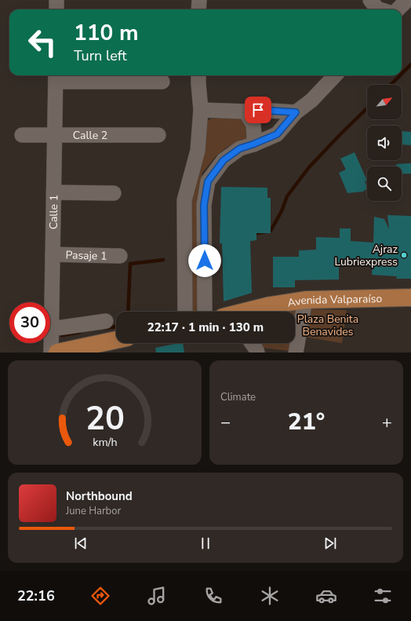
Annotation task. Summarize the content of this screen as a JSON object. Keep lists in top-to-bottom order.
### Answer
{
  "streets": {
    "main road": ["Avenida Valparaíso"],
    "street": ["Calle 2", "Calle 1", "Pasaje 1"]
  },
  "crossings": [
    ["Calle 2", "Calle 1"],
    ["Calle 1", "Pasaje 1"]
  ],
  "parks": ["Plaza Benita Benavides"],
  "places": ["Ajraz Lubriexpress"],
  "north": "top right",
  "page": {
    "turn": ["110 m", "Turn left"],
    "limit": "30",
    "trip": "22:17 · 1 min · 130 m",
    "tile": "Climate",
    "heat": ["−", "21°", "+"],
    "song": ["Northbound", "June Harbor"],
    "tabs": "22:16",
    "gauge": ["20", "km/h"]
  }
}
